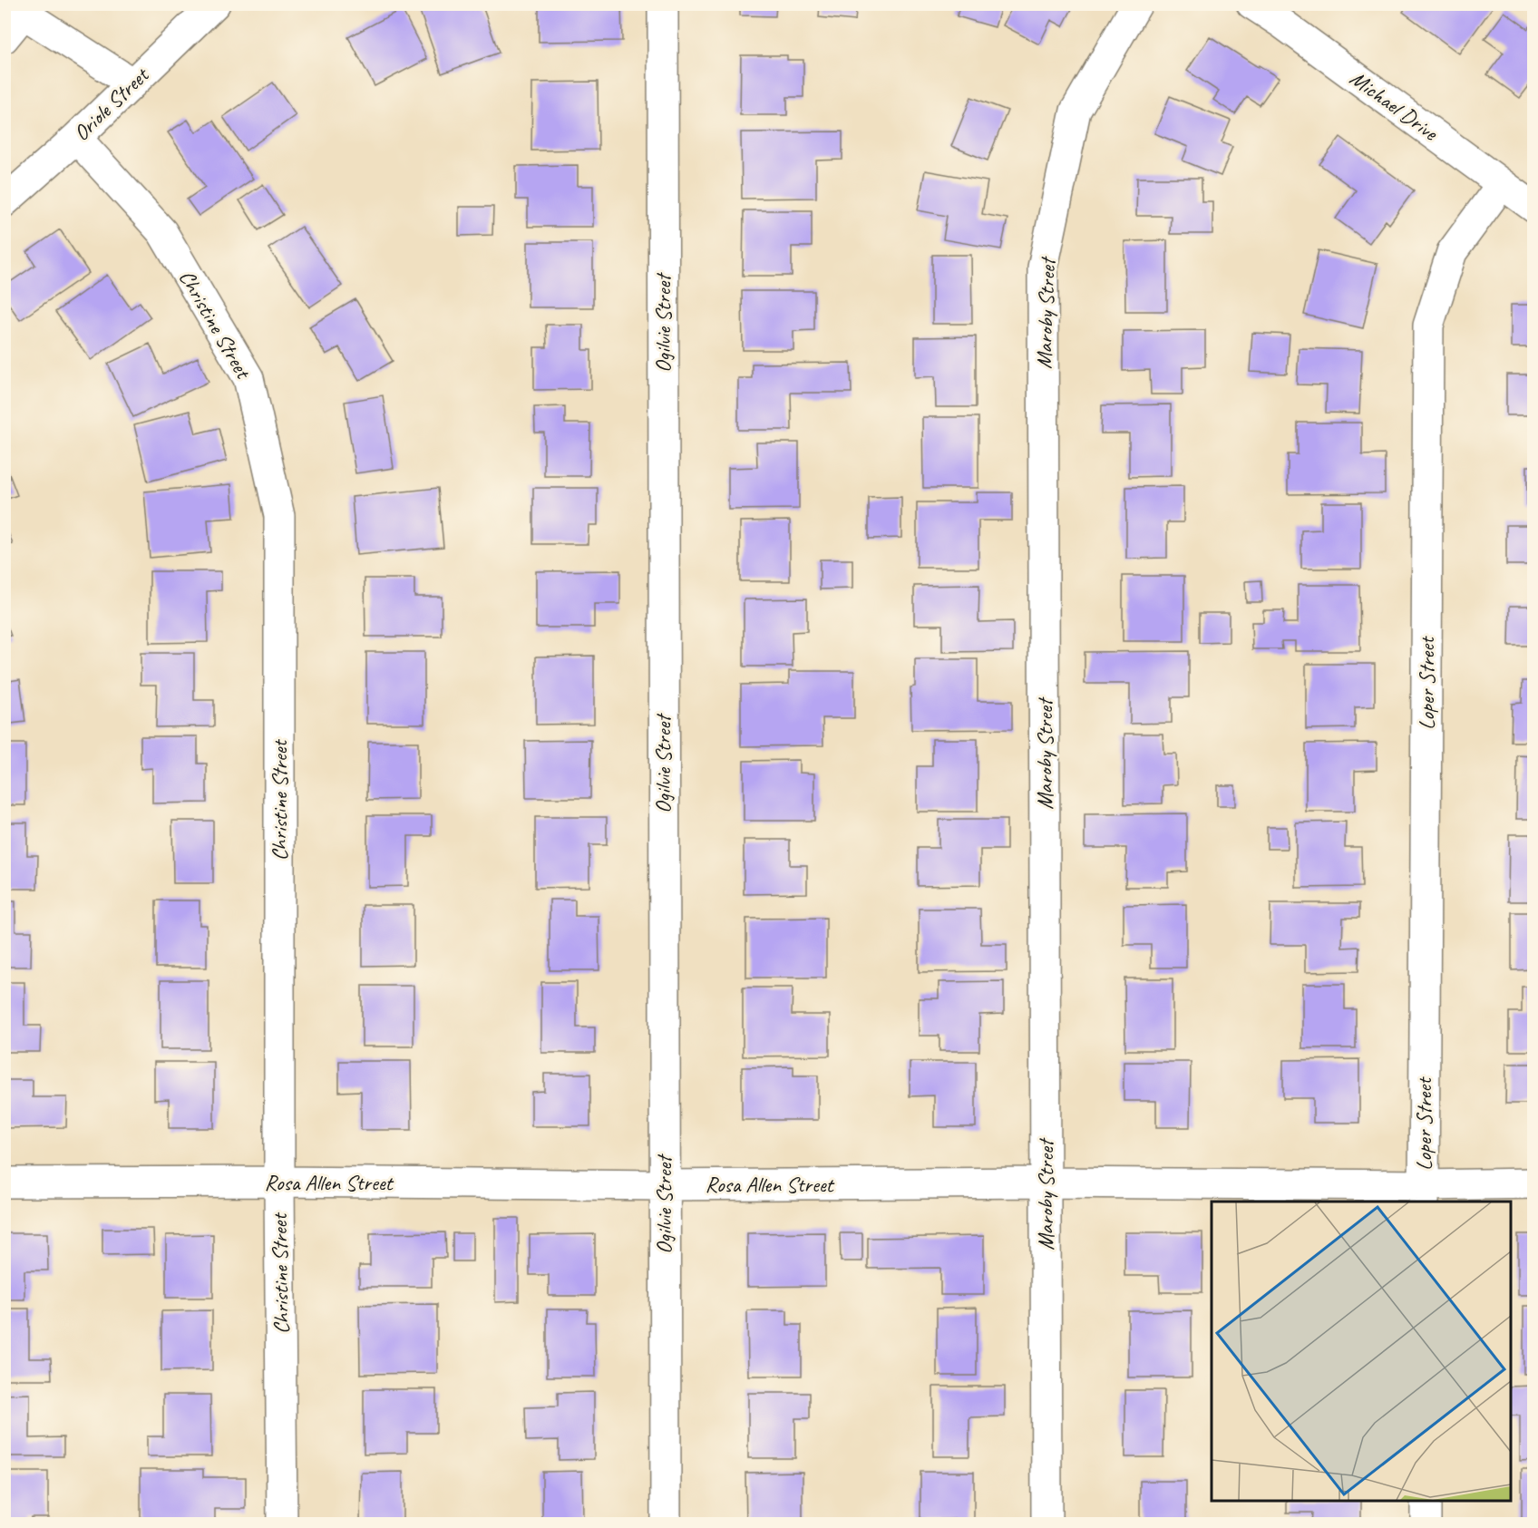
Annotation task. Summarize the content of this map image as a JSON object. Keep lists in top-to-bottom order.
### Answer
{
  "streets": {
    "street": [
      "Oriole Street",
      "Michael Drive",
      "Maroby Street",
      "Christine Street",
      "Ogilvie Street",
      "Loper Street",
      "Rosa Allen Street"
    ]
  },
  "crossings": [
    ["Oriole Street", "Christine Street"],
    ["Michael Drive", "Loper Street"],
    ["Maroby Street", "Rosa Allen Street"],
    ["Christine Street", "Rosa Allen Street"],
    ["Ogilvie Street", "Rosa Allen Street"],
    ["Loper Street", "Rosa Allen Street"]
  ]
}
